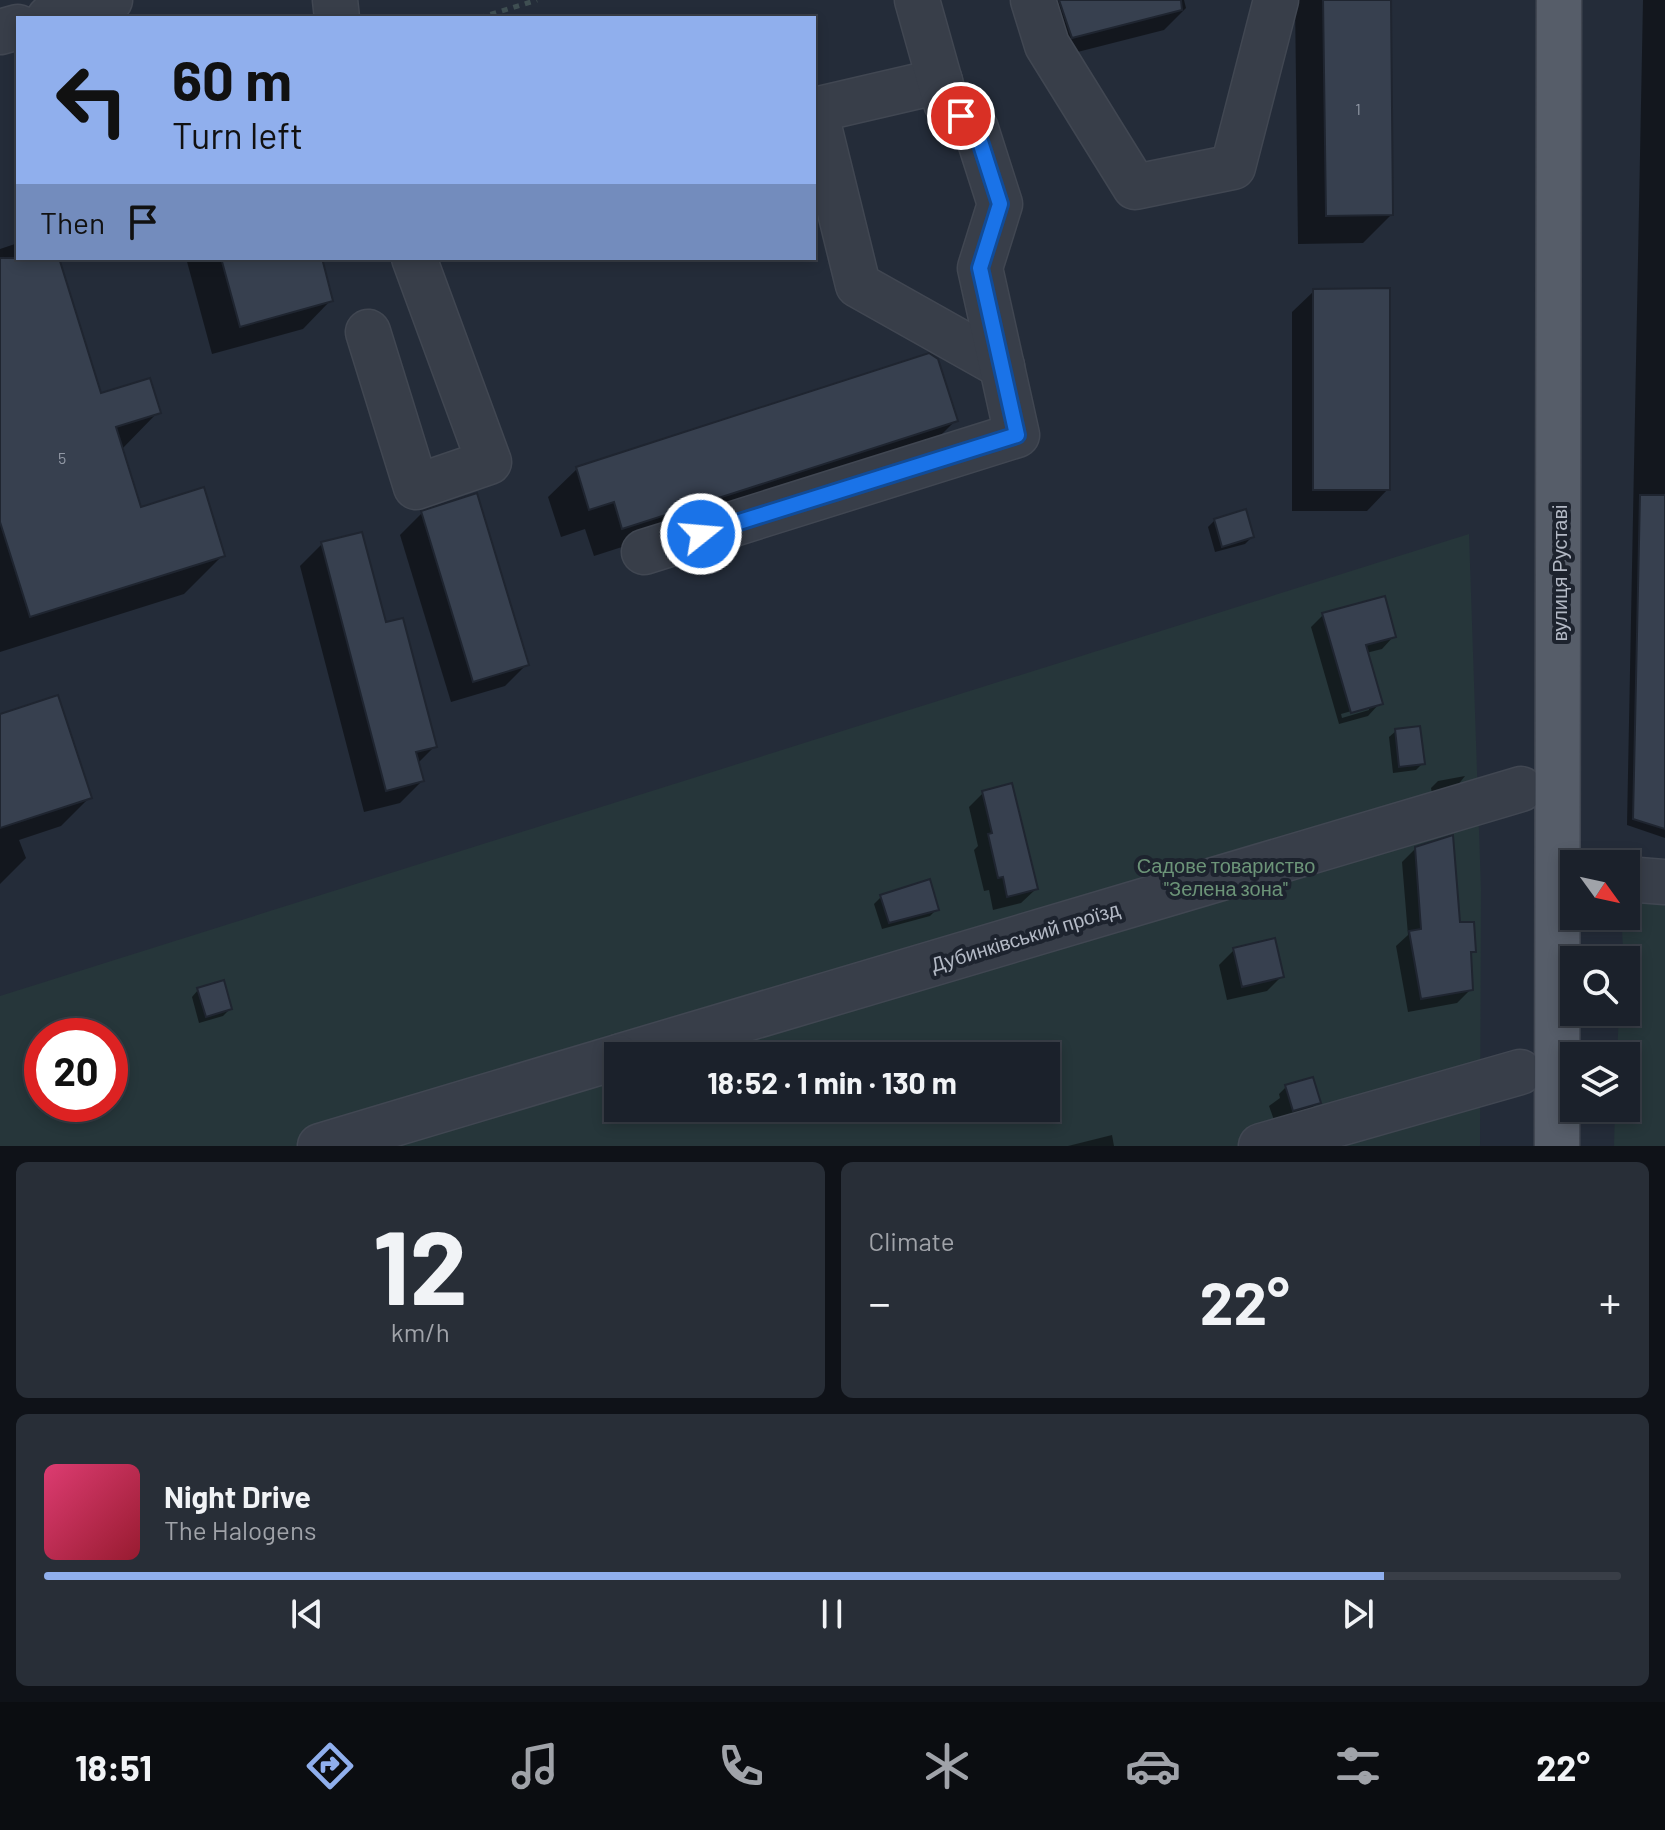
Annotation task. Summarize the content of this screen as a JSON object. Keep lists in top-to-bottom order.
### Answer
{
  "streets": {
    "main road": ["вулиця Руставі"],
    "street": ["Дубинківський проїзд"]
  },
  "parks": ["Садове товариство \"Зелена зона\""],
  "house_numbers": ["1", "5"],
  "north": "bottom right",
  "page": {
    "turn": ["60 m", "Turn left"],
    "then": "Then",
    "limit": "20",
    "trip": "18:52 · 1 min · 130 m",
    "tile": [
      ["12", "km/h"],
      "Climate"
    ],
    "heat": ["−", "22°", "+"],
    "song": ["Night Drive", "The Halogens"],
    "tabs": ["18:51", "22°"]
  }
}
